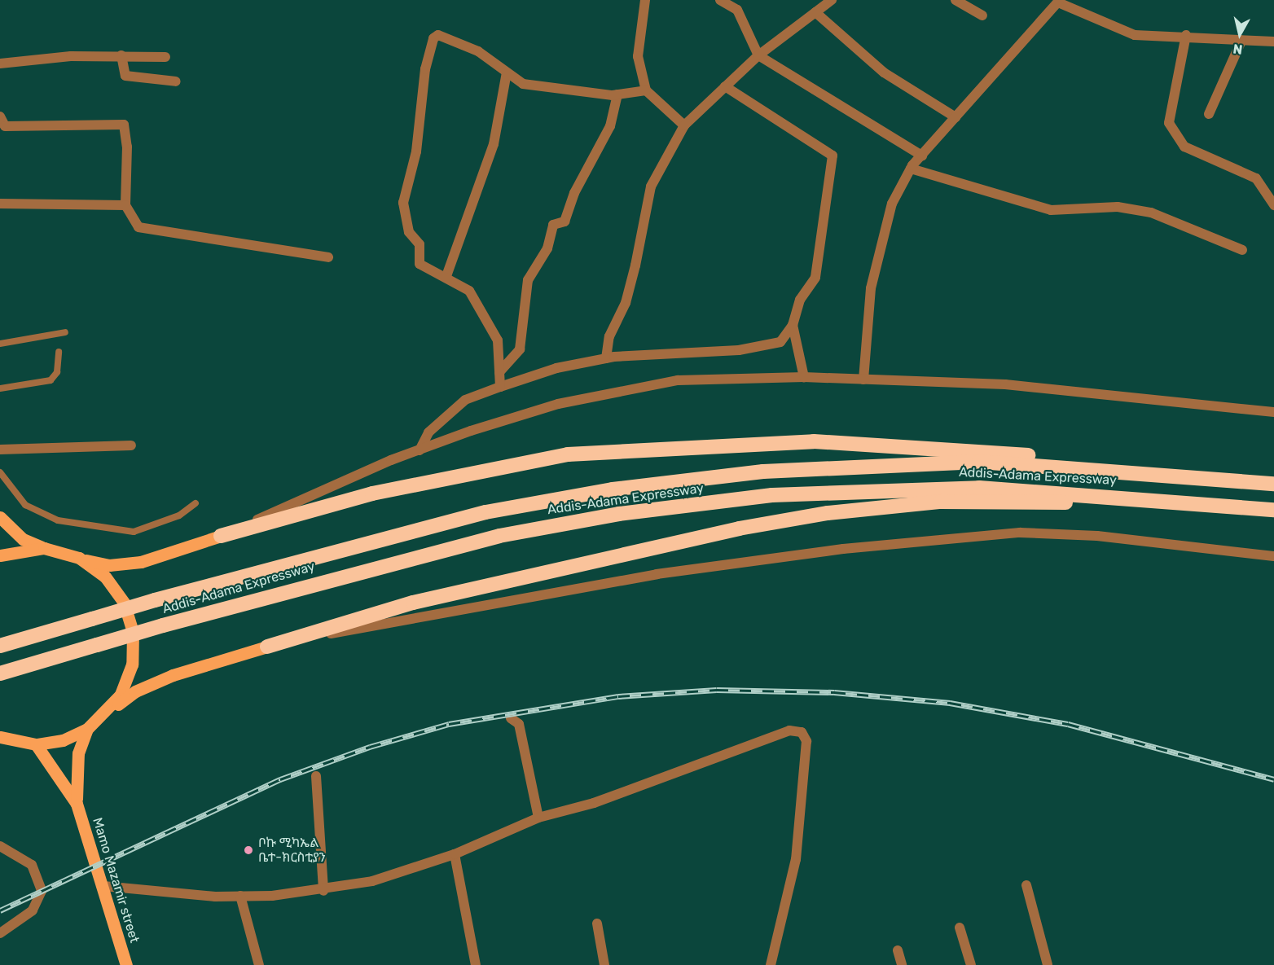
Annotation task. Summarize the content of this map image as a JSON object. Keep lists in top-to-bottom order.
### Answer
{
  "streets": {
    "highway": ["Addis-Adama Expressway"],
    "main road": ["Mamo Mazamir street"]
  },
  "places": ["ቦኩ ሚካኤል ቤተ-ክርስቲያን"],
  "north": "bottom"
}
